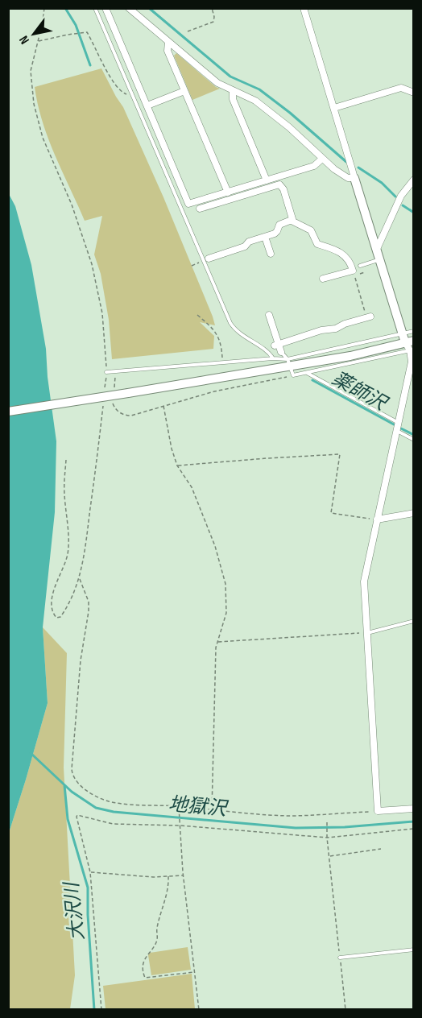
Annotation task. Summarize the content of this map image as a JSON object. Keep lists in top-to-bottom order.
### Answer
{
  "water": ["薬師沢", "地獄沢", "大沢川"],
  "north": "bottom left"
}
